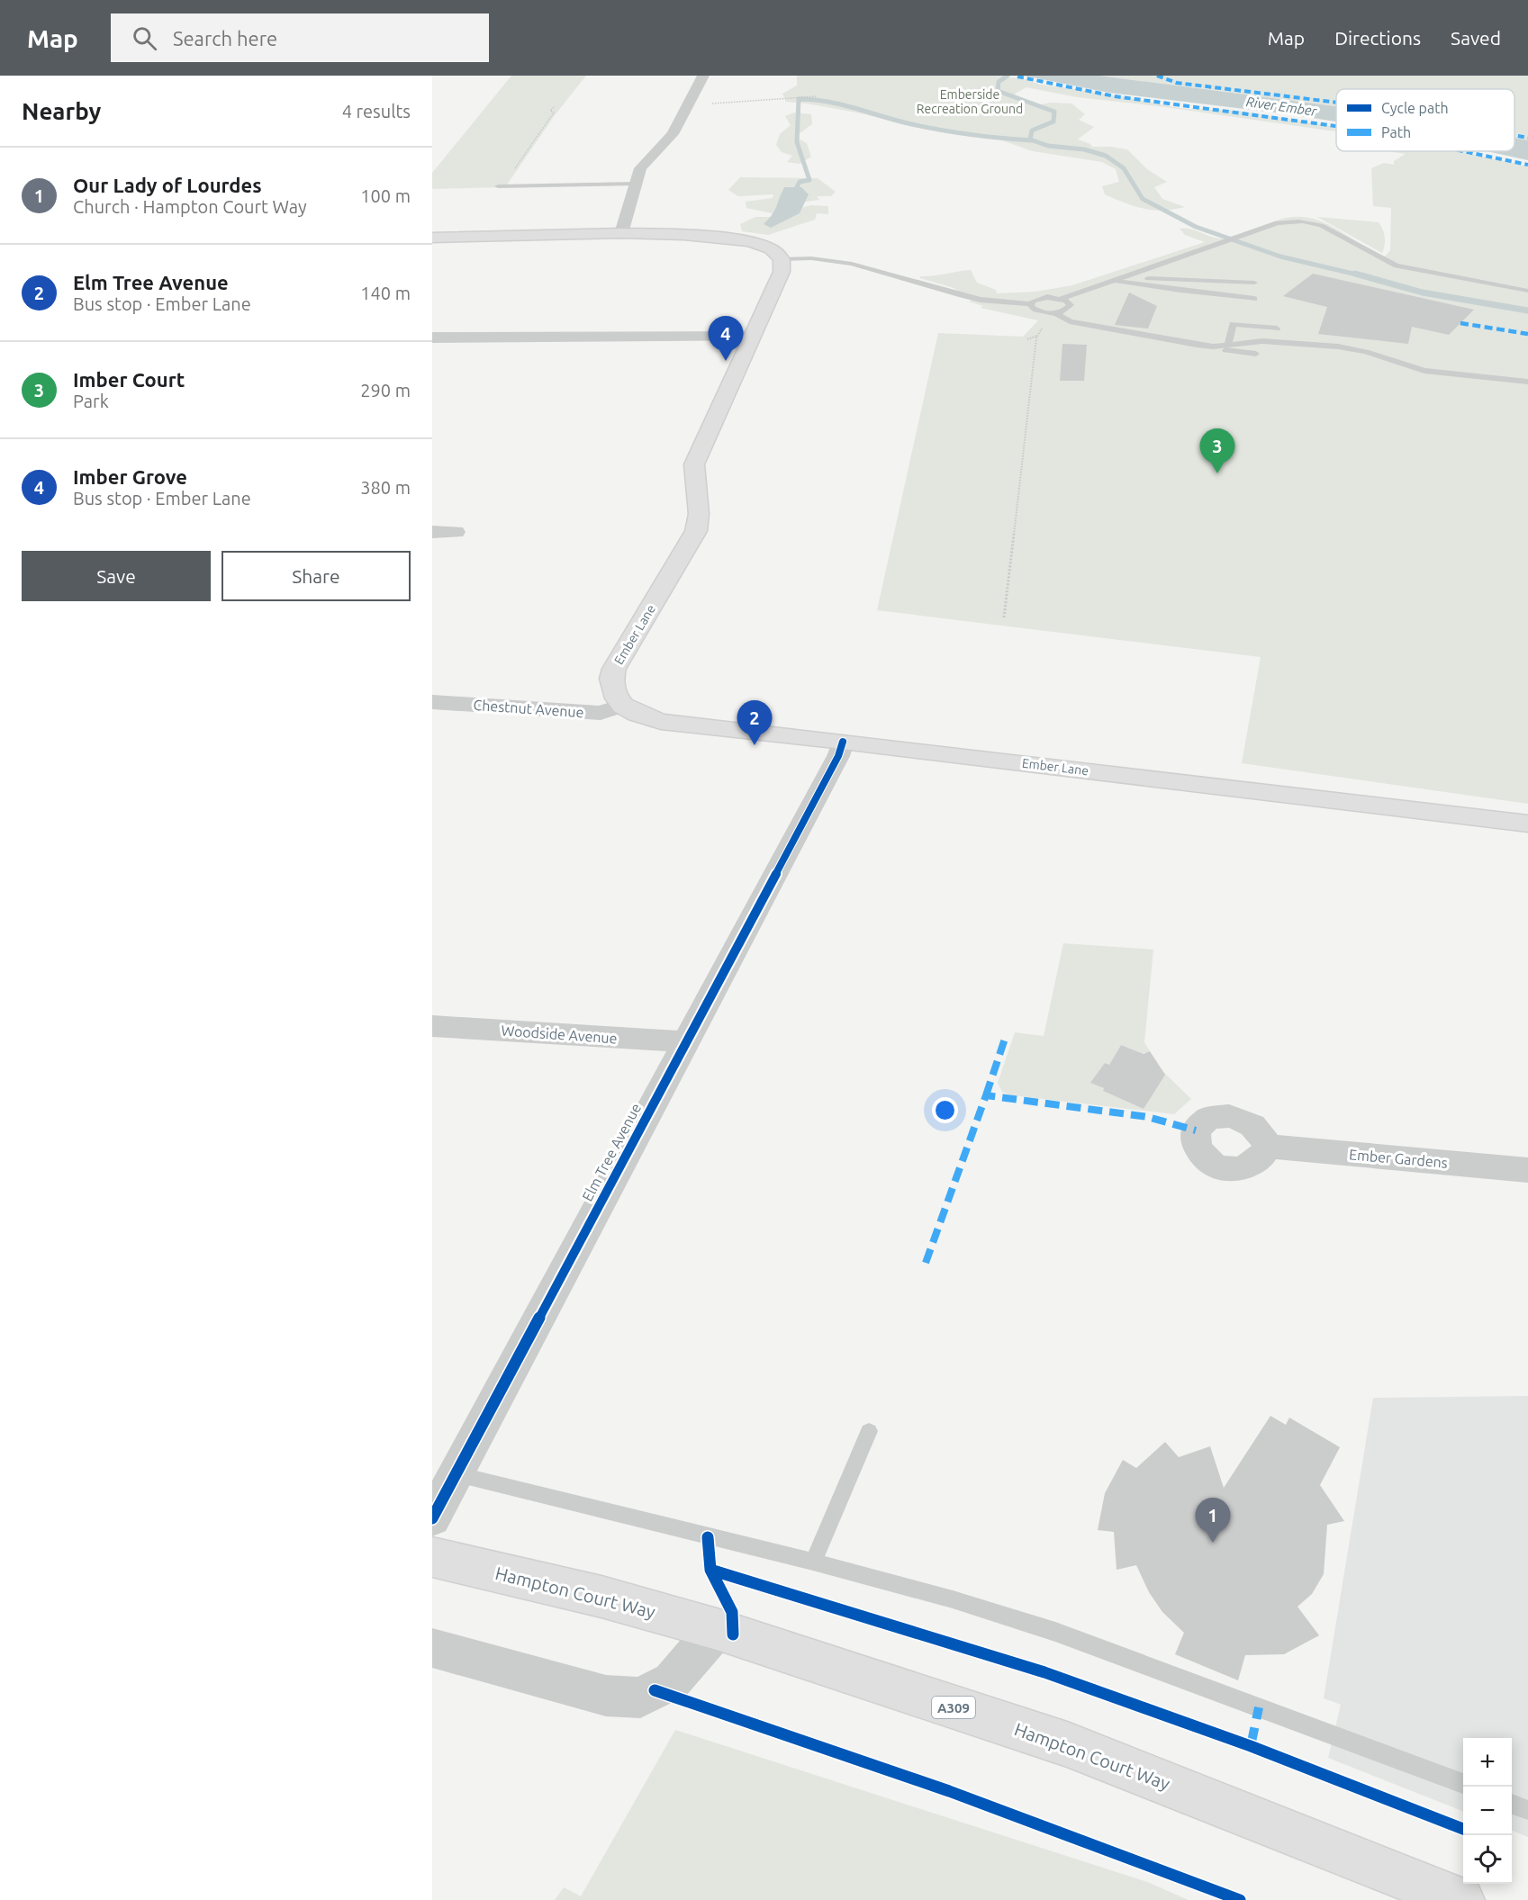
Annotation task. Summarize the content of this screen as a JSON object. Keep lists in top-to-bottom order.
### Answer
{
  "streets": {
    "main road": ["Ember Lane", "Hampton Court Way", "A309"],
    "street": [
      "Chestnut Avenue",
      "Woodside Avenue",
      "Elm Tree Avenue",
      "Ember Gardens"
    ]
  },
  "crossings": [
    ["Ember Lane", "Chestnut Avenue"],
    ["Ember Lane", "Elm Tree Avenue"],
    ["Woodside Avenue", "Elm Tree Avenue"]
  ],
  "water": ["River Ember"],
  "parks": ["Emberside Recreation Ground"],
  "legend": ["Cycle path", "Path"],
  "page": {
    "header": "Map",
    "search": "Search here",
    "nav": ["Map", "Directions", "Saved"],
    "heading": ["Nearby", "4 results"],
    "list": [
      {
        "mark": "1",
        "name": "Our Lady of Lourdes",
        "note": "Church · Hampton Court Way",
        "value": "100 m"
      },
      {
        "mark": "2",
        "name": "Elm Tree Avenue",
        "note": "Bus stop · Ember Lane",
        "value": "140 m"
      },
      {
        "mark": "3",
        "name": "Imber Court",
        "note": "Park",
        "value": "290 m"
      },
      {
        "mark": "4",
        "name": "Imber Grove",
        "note": "Bus stop · Ember Lane",
        "value": "380 m"
      }
    ],
    "pins": [
      "4",
      "3",
      "2",
      "1"
    ],
    "buttons": ["Save", "Share"],
    "map_buttons": ["+", "−"]
  }
}
